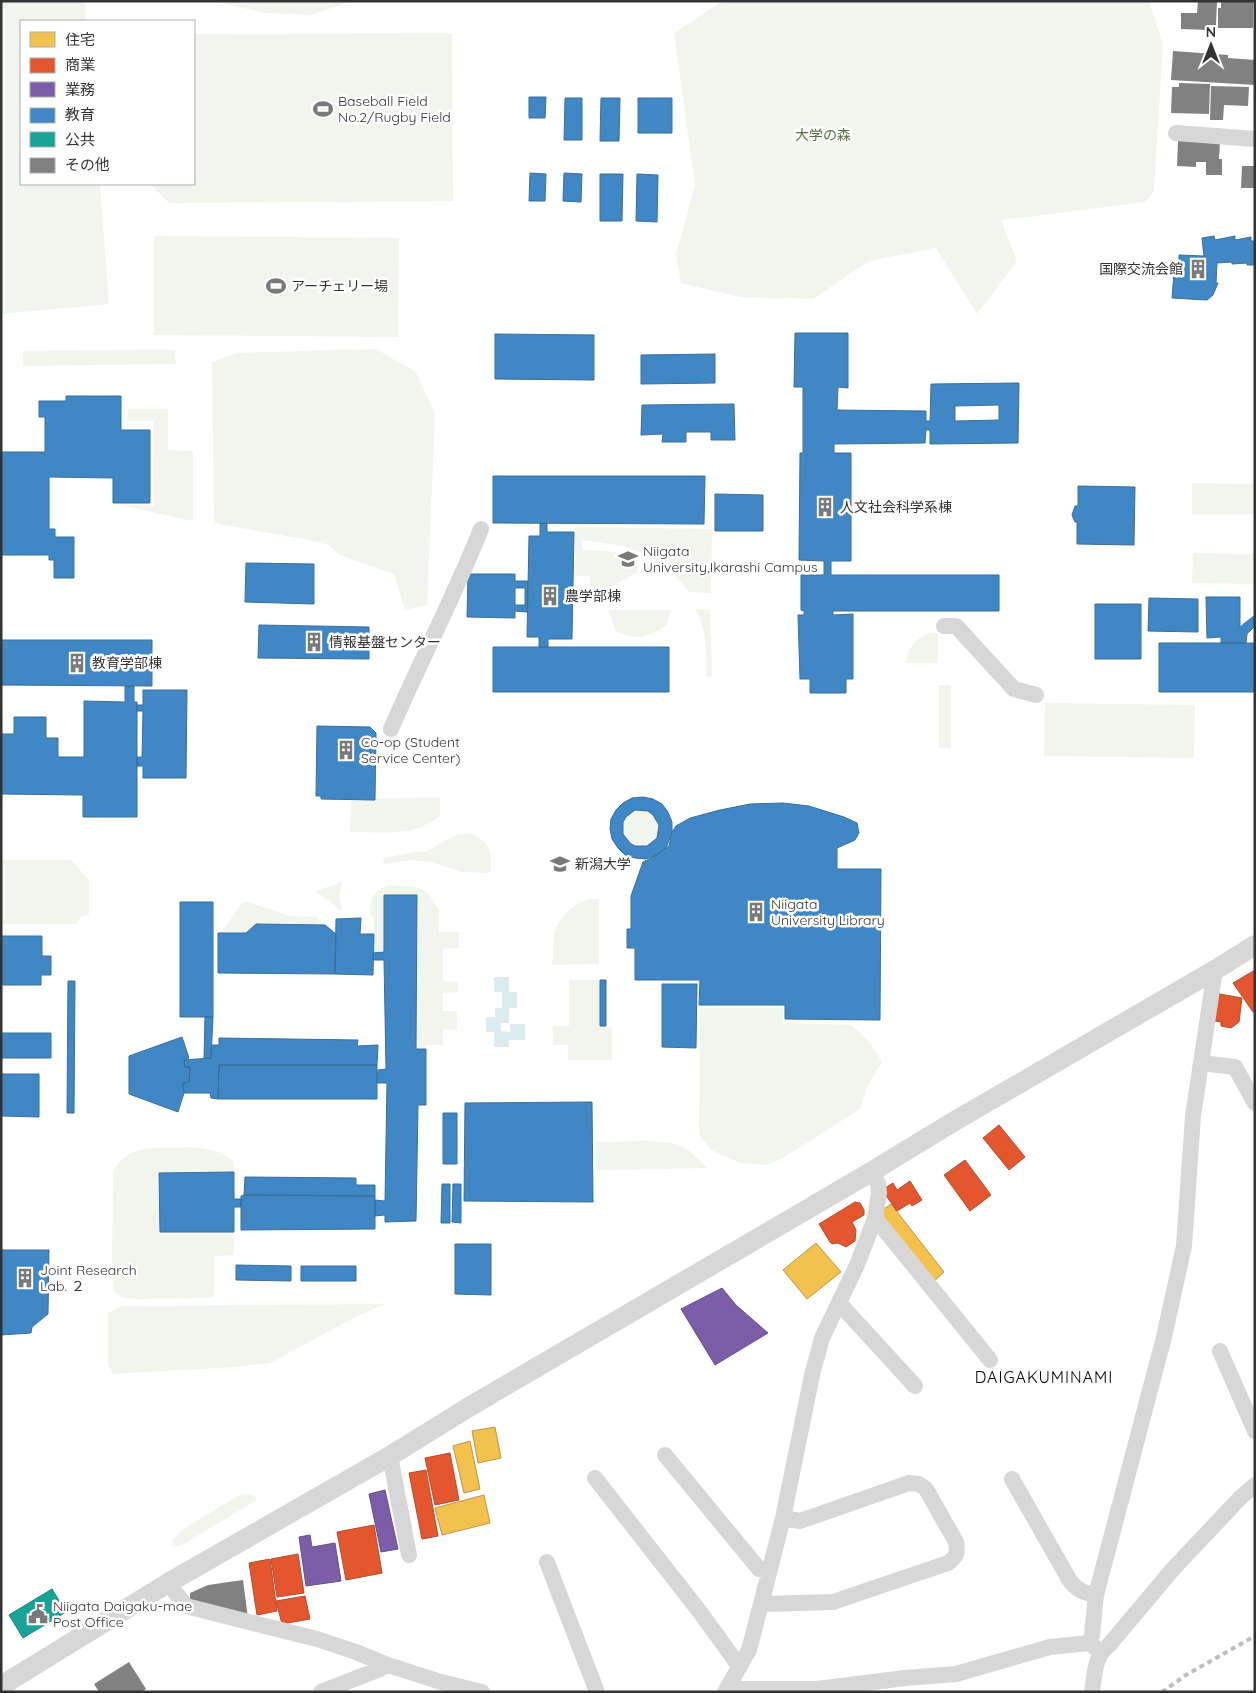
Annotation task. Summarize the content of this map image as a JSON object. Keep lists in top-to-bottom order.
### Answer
{
  "districts": ["DAIGAKUMINAMI"],
  "parks": ["大学の森"],
  "places": {
    "sports": ["Baseball Field No.2/Rugby Field", "アーチェリー場"],
    "building": [
      "国際交流会館",
      "人文社会科学系棟",
      "農学部棟",
      "情報基盤センター",
      "教育学部棟",
      "Co-op (Student Service Center)",
      "Niigata University Library",
      "Joint Research Lab. ２"
    ],
    "school or university": ["Niigata University,Ikarashi Campus", "新潟大学"],
    "public building": ["Niigata Daigaku-mae Post Office"]
  },
  "legend": [
    "住宅",
    "商業",
    "業務",
    "教育",
    "公共",
    "その他"
  ],
  "north": "top"
}
